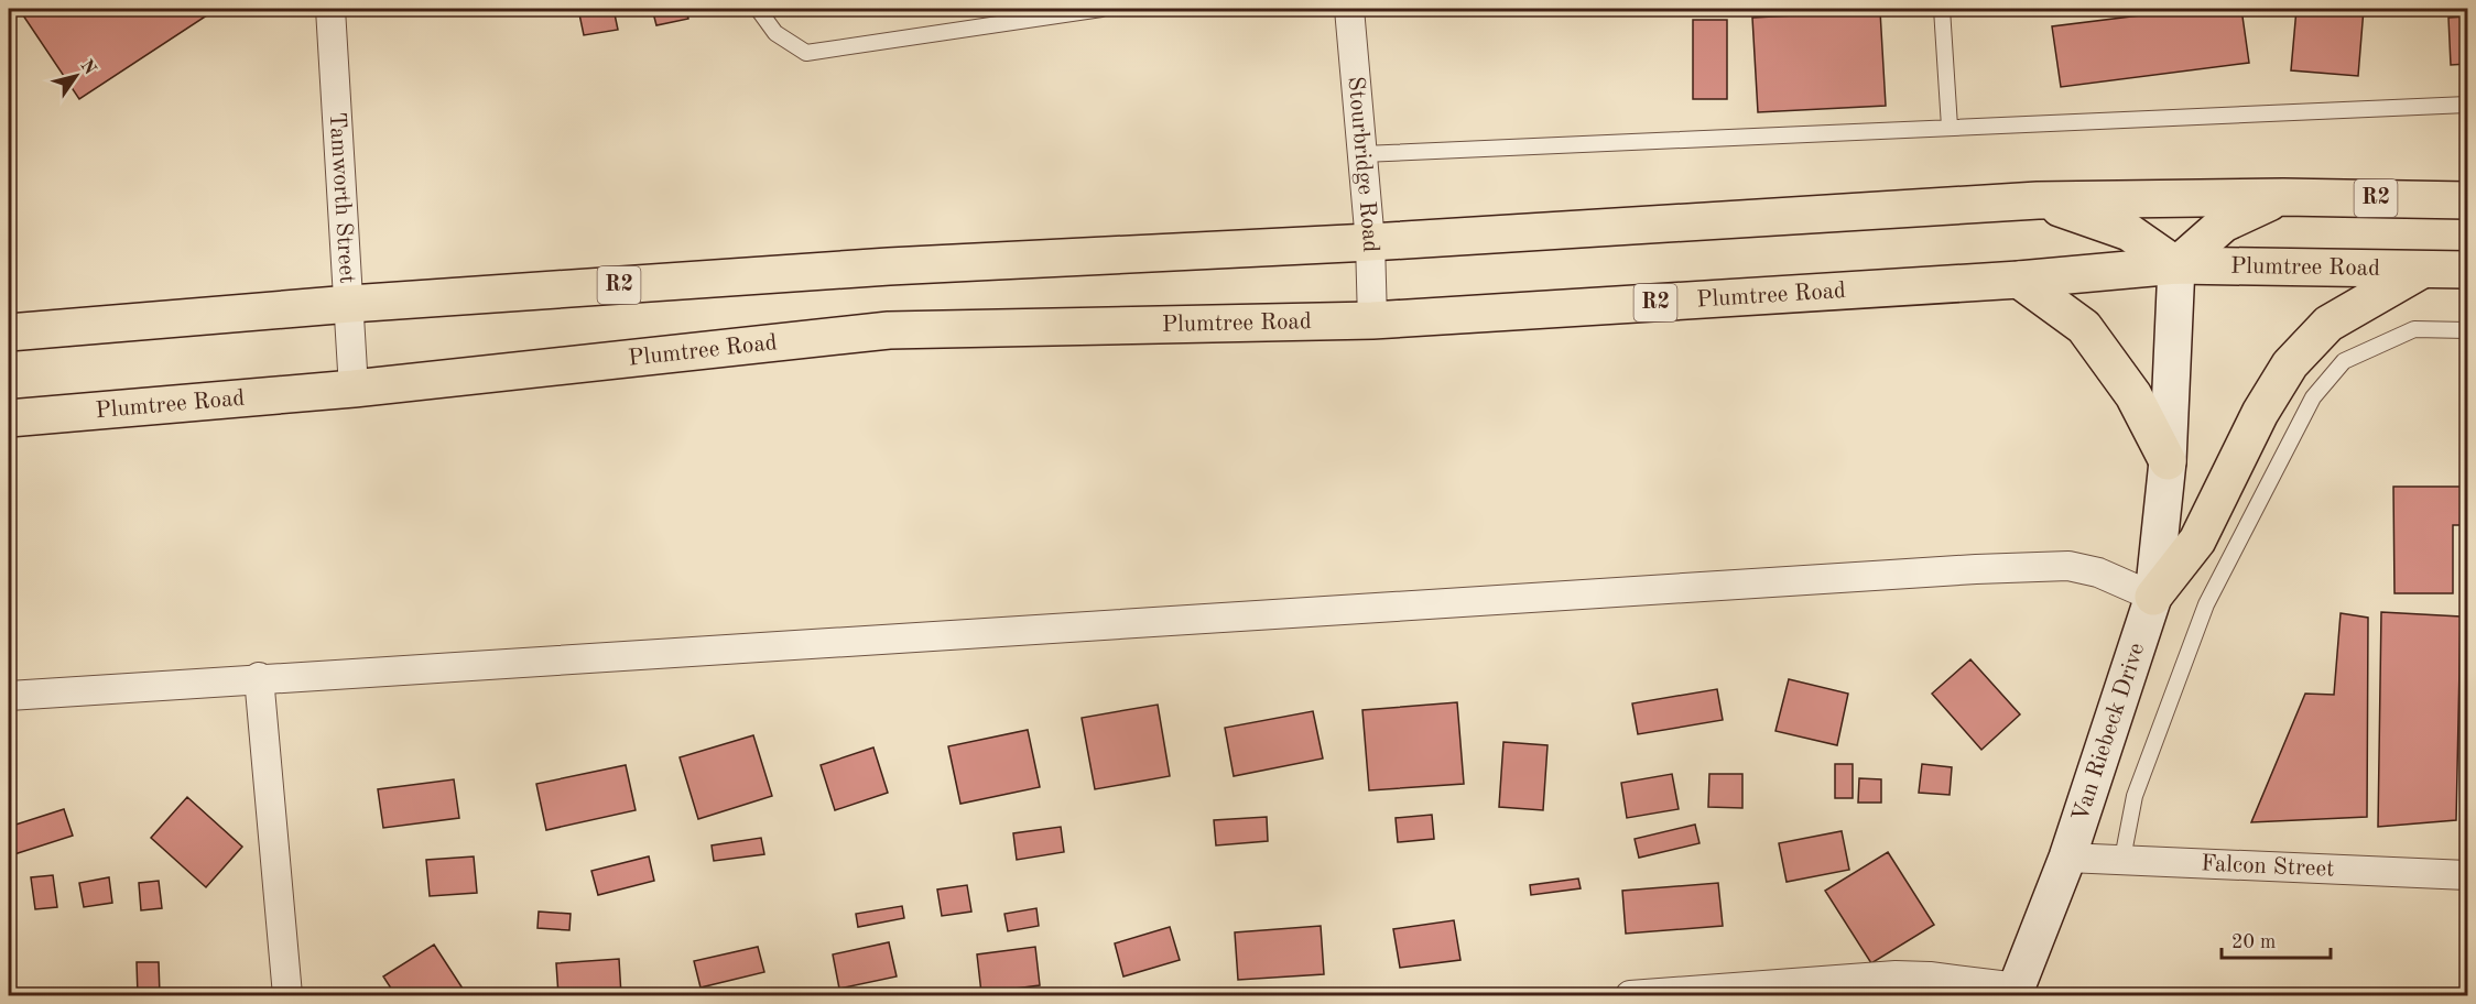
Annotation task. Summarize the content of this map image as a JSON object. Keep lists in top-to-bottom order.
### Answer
{
  "streets": {
    "highway": ["R2", "Plumtree Road"],
    "street": [
      "Stourbridge Road",
      "Tamworth Street",
      "Van Riebeck Drive",
      "Falcon Street"
    ]
  },
  "crossings": [
    ["Stourbridge Road", "R2"],
    ["Stourbridge Road", "Plumtree Road"],
    ["Tamworth Street", "R2"],
    ["Tamworth Street", "Plumtree Road"],
    ["Plumtree Road", "Van Riebeck Drive"],
    ["Van Riebeck Drive", "Falcon Street"]
  ],
  "scale_bar": "20 m",
  "north": "top right"
}
